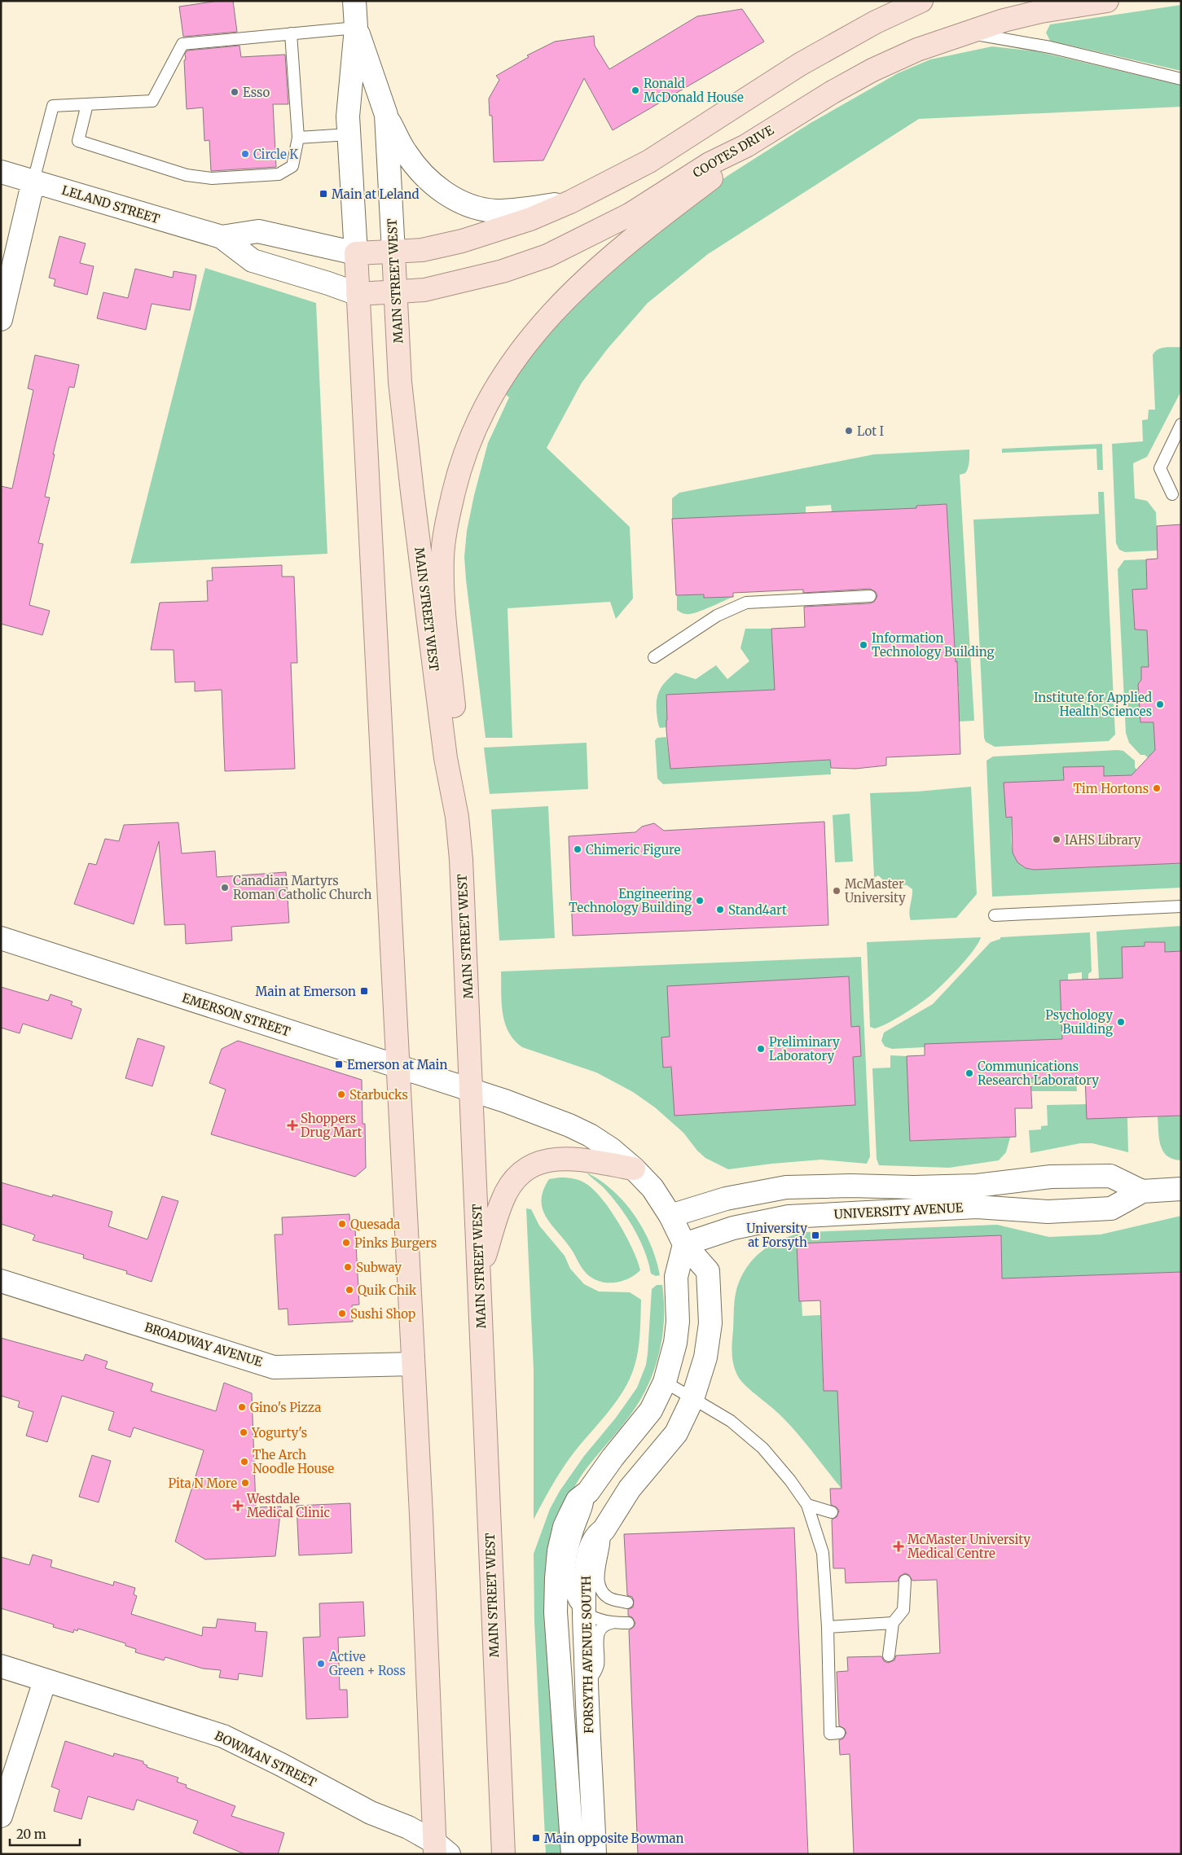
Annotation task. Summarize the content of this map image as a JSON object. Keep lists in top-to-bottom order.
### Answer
{
  "streets": {
    "main road": ["COOTES DRIVE", "MAIN STREET WEST"],
    "street": [
      "LELAND STREET",
      "EMERSON STREET",
      "UNIVERSITY AVENUE",
      "BROADWAY AVENUE",
      "FORSYTH AVENUE SOUTH",
      "BOWMAN STREET"
    ]
  },
  "crossings": [
    ["COOTES DRIVE", "LELAND STREET"],
    ["COOTES DRIVE", "MAIN STREET WEST"],
    ["LELAND STREET", "MAIN STREET WEST"],
    ["MAIN STREET WEST", "EMERSON STREET"],
    ["MAIN STREET WEST", "BROADWAY AVENUE"],
    ["MAIN STREET WEST", "BOWMAN STREET"],
    ["UNIVERSITY AVENUE", "FORSYTH AVENUE SOUTH"]
  ],
  "places": {
    "other": [
      "Ronald McDonald House",
      "Esso",
      "Circle K",
      "Lot I",
      "Information Technology Building",
      "Institute for Applied Health Sciences",
      "Tim Hortons",
      "IAHS Library",
      "Chimeric Figure",
      "Canadian Martyrs Roman Catholic Church",
      "McMaster University",
      "Engineering Technology Building",
      "Stand4art",
      "Psychology Building",
      "Preliminary Laboratory",
      "Communications Research Laboratory",
      "Starbucks",
      "Quesada",
      "Pinks Burgers",
      "Subway",
      "Quik Chik",
      "Sushi Shop",
      "Gino's Pizza",
      "Yogurty's",
      "The Arch Noodle House",
      "Pita N More",
      "Active Green + Ross"
    ],
    "transit": [
      "Main at Leland",
      "Main at Emerson",
      "Emerson at Main",
      "University at Forsyth",
      "Main opposite Bowman"
    ],
    "health": ["Shoppers Drug Mart", "Westdale Medical Clinic", "McMaster University Medical Centre"]
  },
  "scale_bar": "20 m"
}
